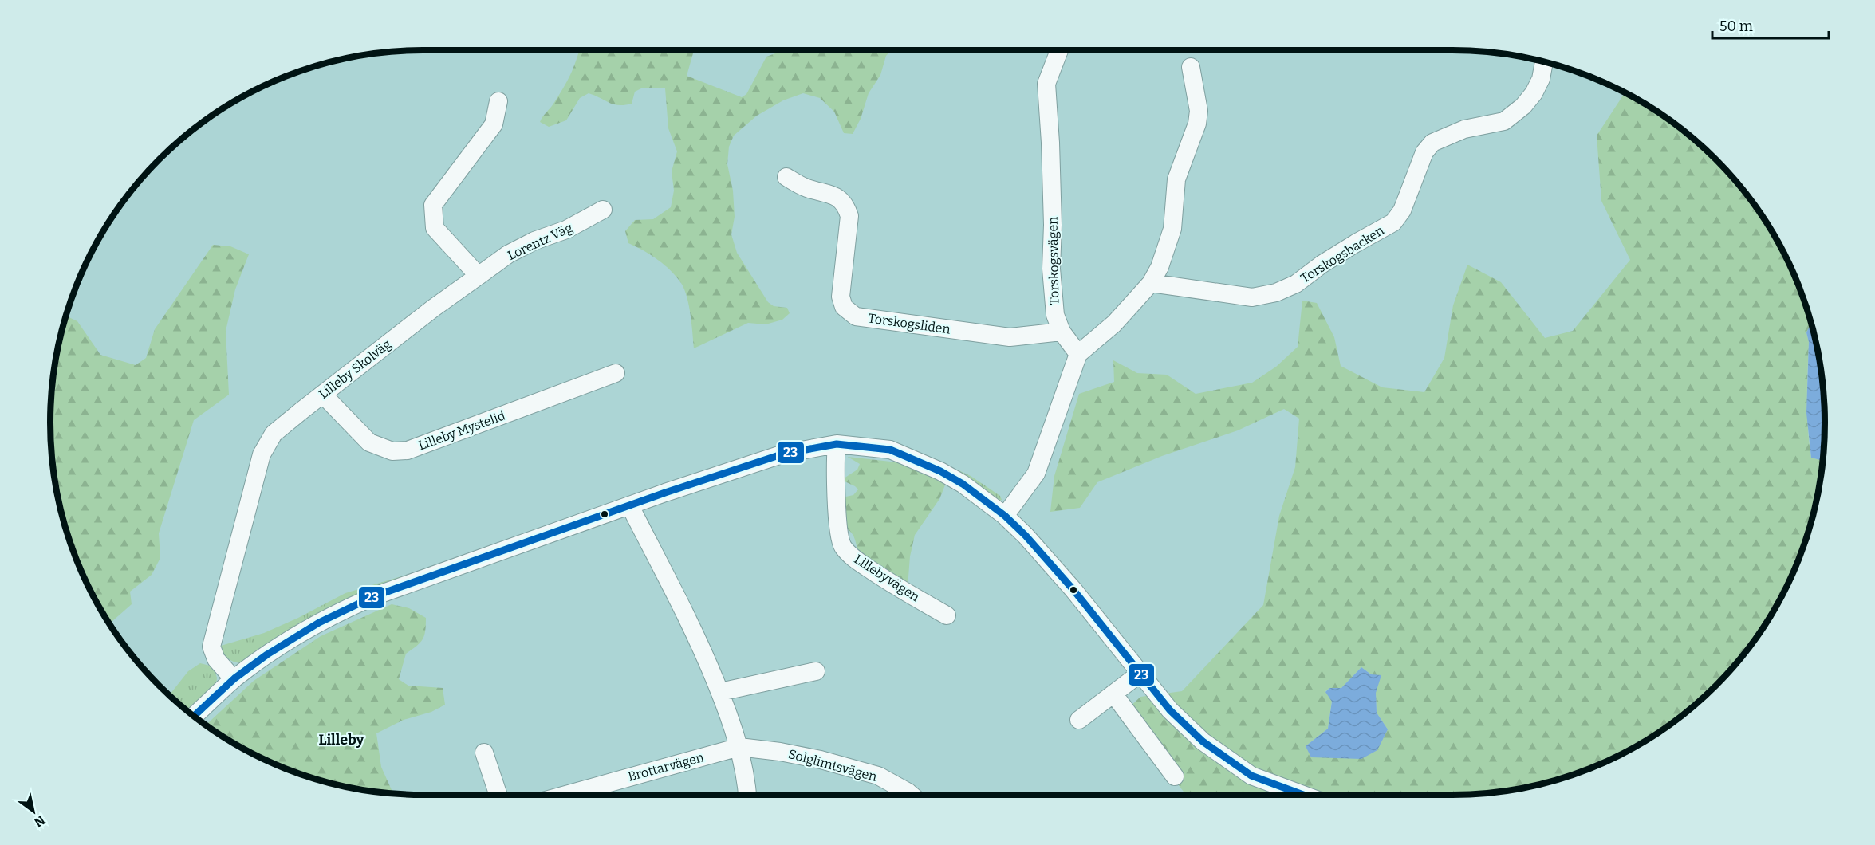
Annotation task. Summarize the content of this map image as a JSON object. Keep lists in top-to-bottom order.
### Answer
{
  "streets": {
    "street": [
      "Lorentz Väg",
      "Torskogsbacken",
      "Torskogsvägen",
      "Torskogsliden",
      "Lilleby Skolväg",
      "Lilleby Mystelid",
      "Lillebyvägen",
      "Solglimtsvägen",
      "Brottarvägen"
    ]
  },
  "crossings": [
    ["Lorentz Väg", "Lilleby Skolväg"],
    ["Torskogsvägen", "Torskogsliden"],
    ["Lilleby Skolväg", "Lilleby Mystelid"],
    ["Solglimtsvägen", "Brottarvägen"]
  ],
  "districts": ["Lilleby"],
  "lines": ["transit line 23"],
  "scale_bar": "50 m",
  "north": "bottom right"
}
